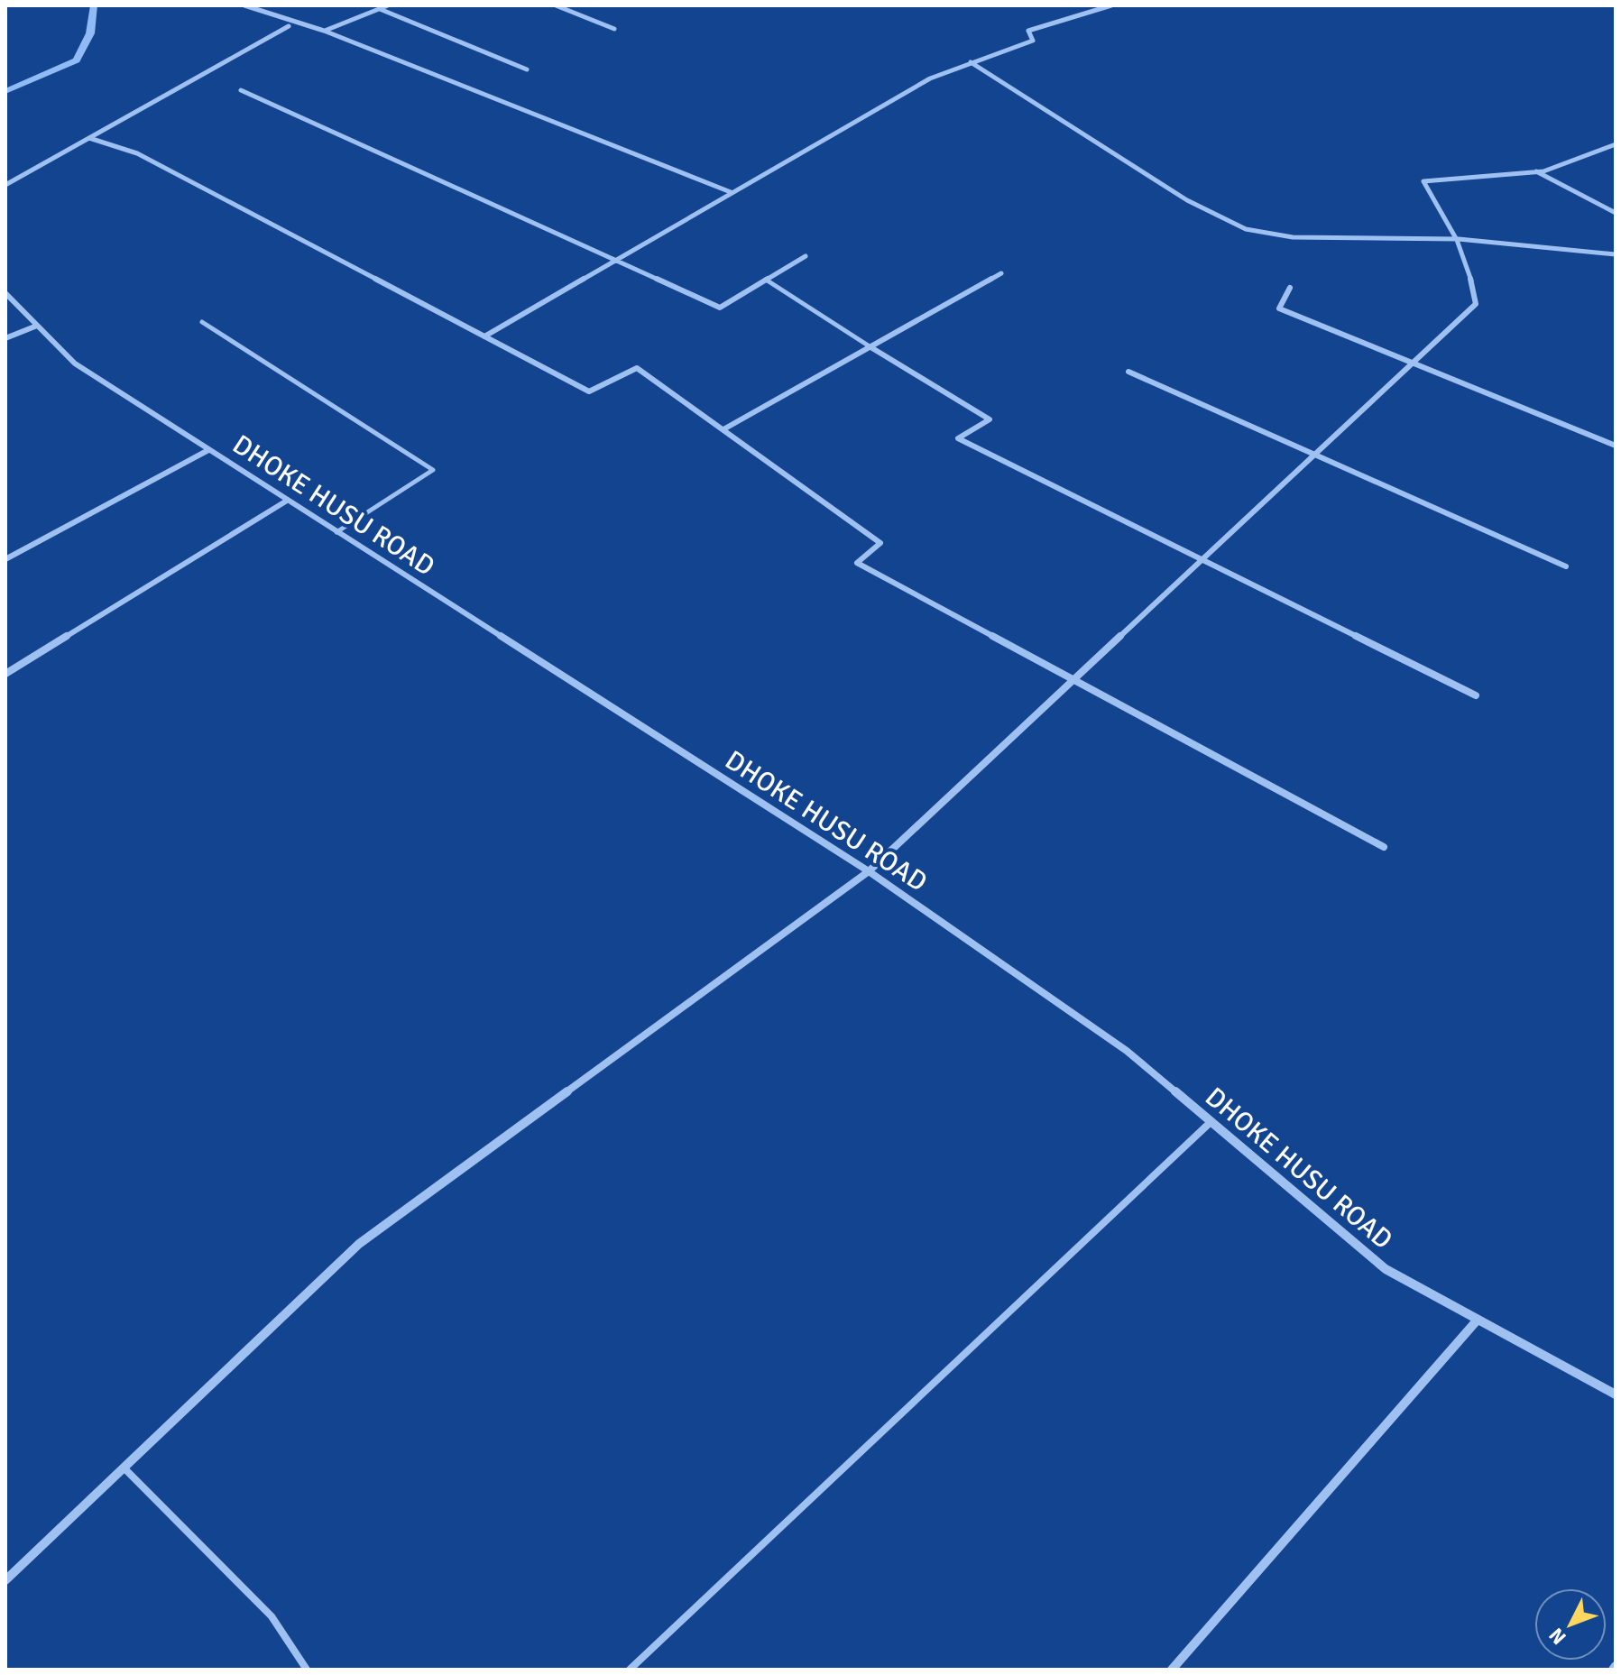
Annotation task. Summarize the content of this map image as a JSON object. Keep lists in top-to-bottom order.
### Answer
{
  "streets": {
    "street": ["DHOKE HUSU ROAD"]
  },
  "north": "bottom left"
}
